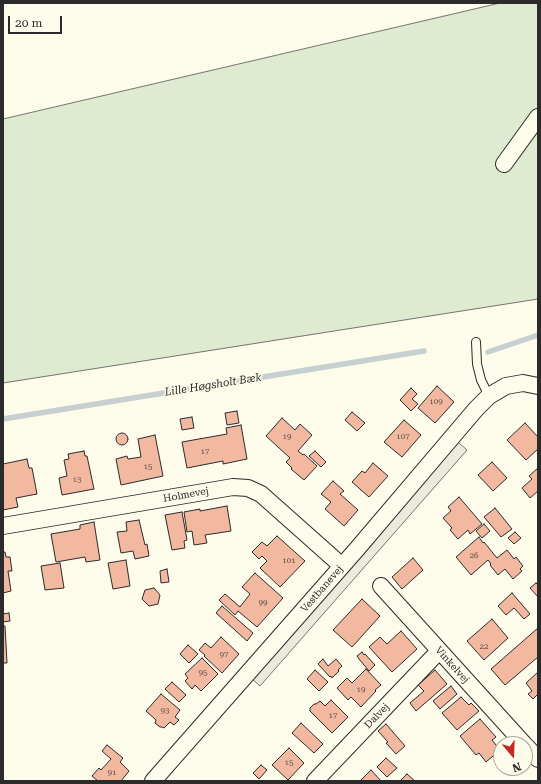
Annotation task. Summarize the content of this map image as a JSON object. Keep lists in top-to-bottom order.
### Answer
{
  "streets": {
    "street": [
      "Holmevej",
      "Vestbanevej",
      "Vinkelvej",
      "Dalvej"
    ]
  },
  "crossings": [
    ["Holmevej", "Vestbanevej"],
    ["Vinkelvej", "Dalvej"]
  ],
  "water": ["Lille Høgsholt Bæk"],
  "house_numbers": [
    "109",
    "19",
    "107",
    "17",
    "15",
    "13",
    "26",
    "101",
    "99",
    "22",
    "97",
    "95",
    "19",
    "93",
    "17",
    "15",
    "91"
  ],
  "scale_bar": "20 m",
  "north": "bottom"
}
